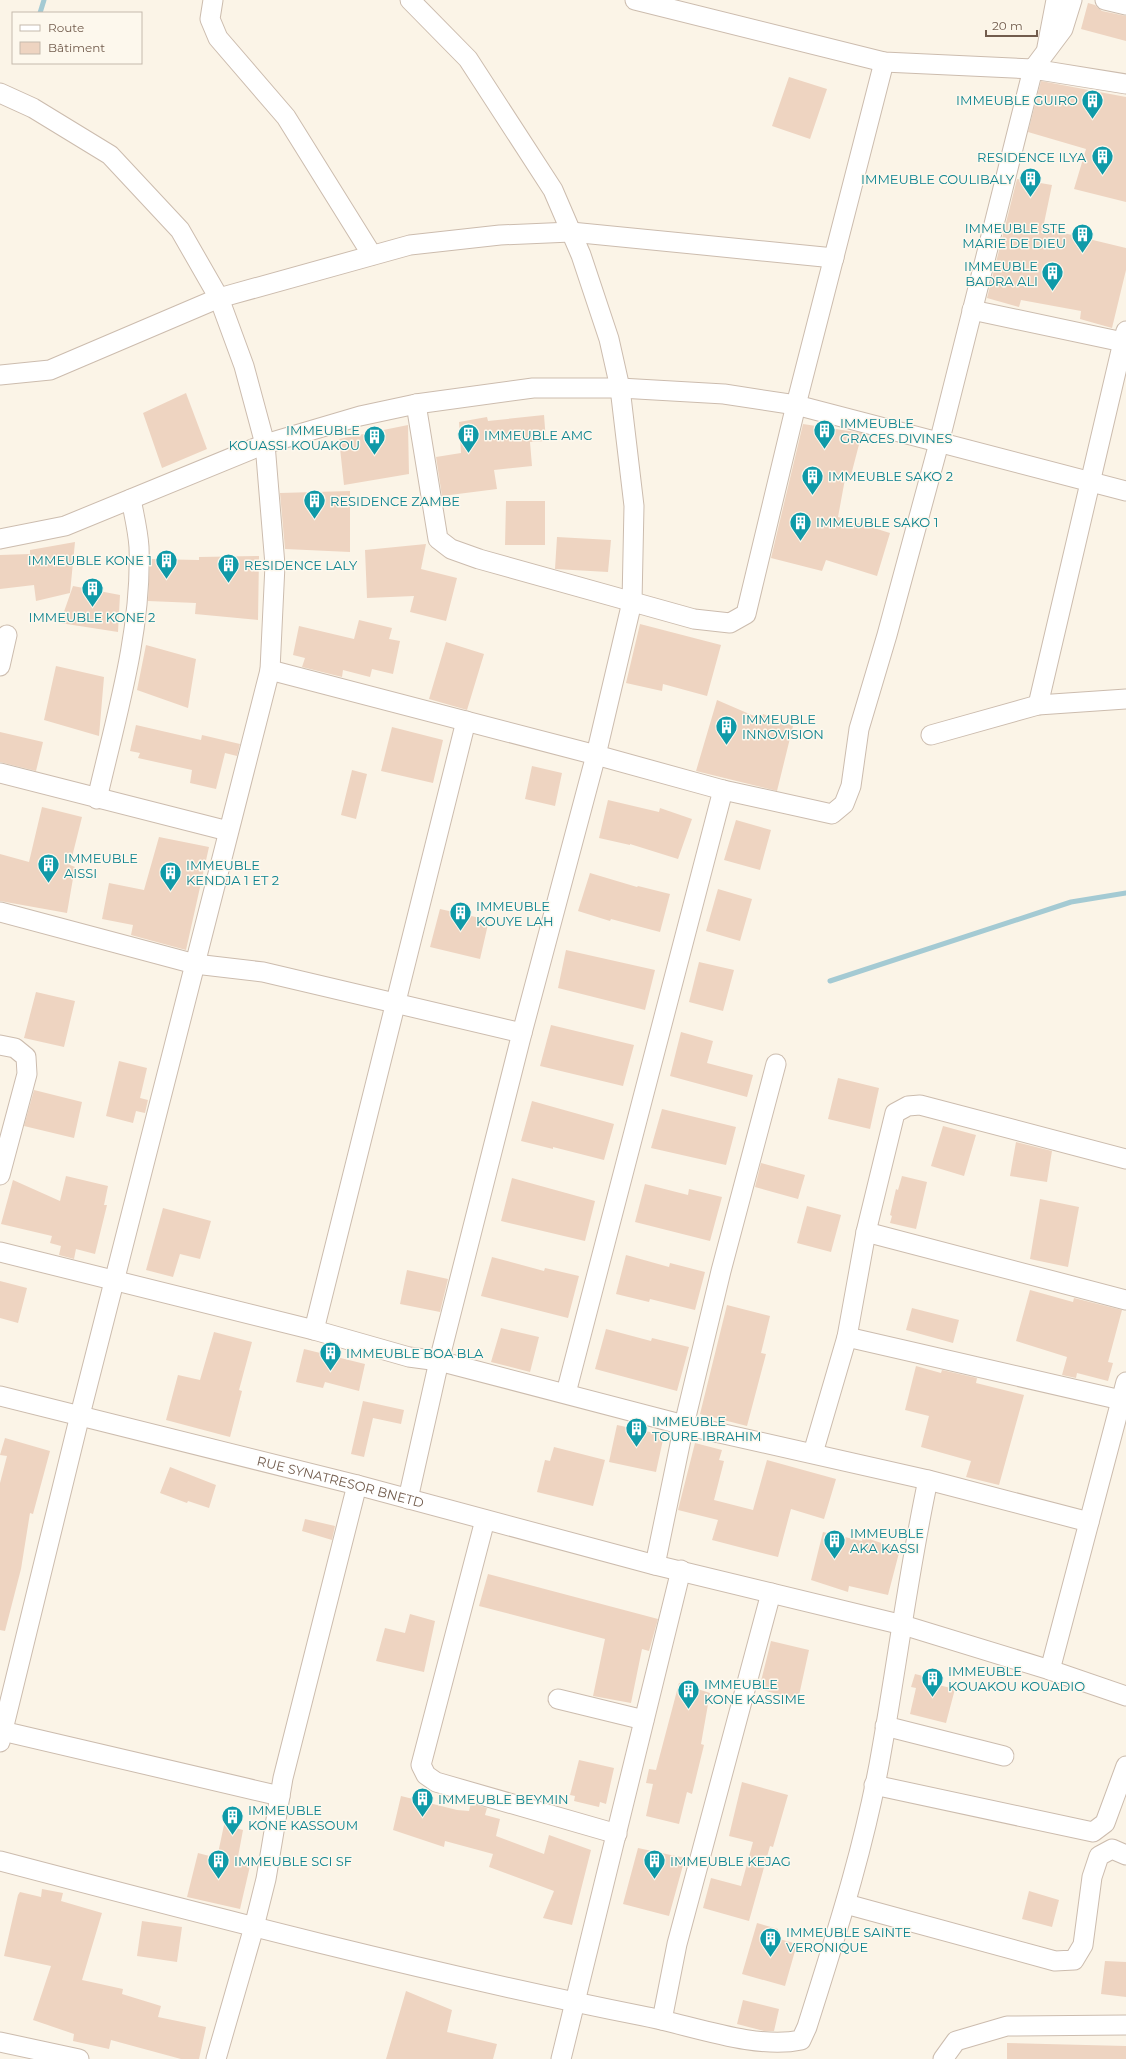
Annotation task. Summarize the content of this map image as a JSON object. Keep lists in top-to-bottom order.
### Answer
{
  "streets": {
    "street": ["RUE SYNATRESOR BNETD"]
  },
  "places": {
    "building": [
      "IMMEUBLE GUIRO",
      "RESIDENCE ILYA",
      "IMMEUBLE COULIBALY",
      "IMMEUBLE STE MARIE DE DIEU",
      "IMMEUBLE BADRA ALI",
      "IMMEUBLE GRACES DIVINES",
      "IMMEUBLE AMC",
      "IMMEUBLE KOUASSI KOUAKOU",
      "IMMEUBLE SAKO 2",
      "RESIDENCE ZAMBE",
      "IMMEUBLE SAKO 1",
      "IMMEUBLE KONE 1",
      "RESIDENCE LALY",
      "IMMEUBLE KONE 2",
      "IMMEUBLE INNOVISION",
      "IMMEUBLE AISSI",
      "IMMEUBLE KENDJA 1 ET 2",
      "IMMEUBLE KOUYE LAH",
      "IMMEUBLE BOA BLA",
      "IMMEUBLE TOURE IBRAHIM",
      "IMMEUBLE AKA KASSI",
      "IMMEUBLE KOUAKOU KOUADIO",
      "IMMEUBLE KONE KASSIME",
      "IMMEUBLE BEYMIN",
      "IMMEUBLE KONE KASSOUM",
      "IMMEUBLE SCI SF",
      "IMMEUBLE KEJAG",
      "IMMEUBLE SAINTE VERONIQUE"
    ]
  },
  "legend": ["Route", "Bâtiment"],
  "scale_bar": "20 m"
}
